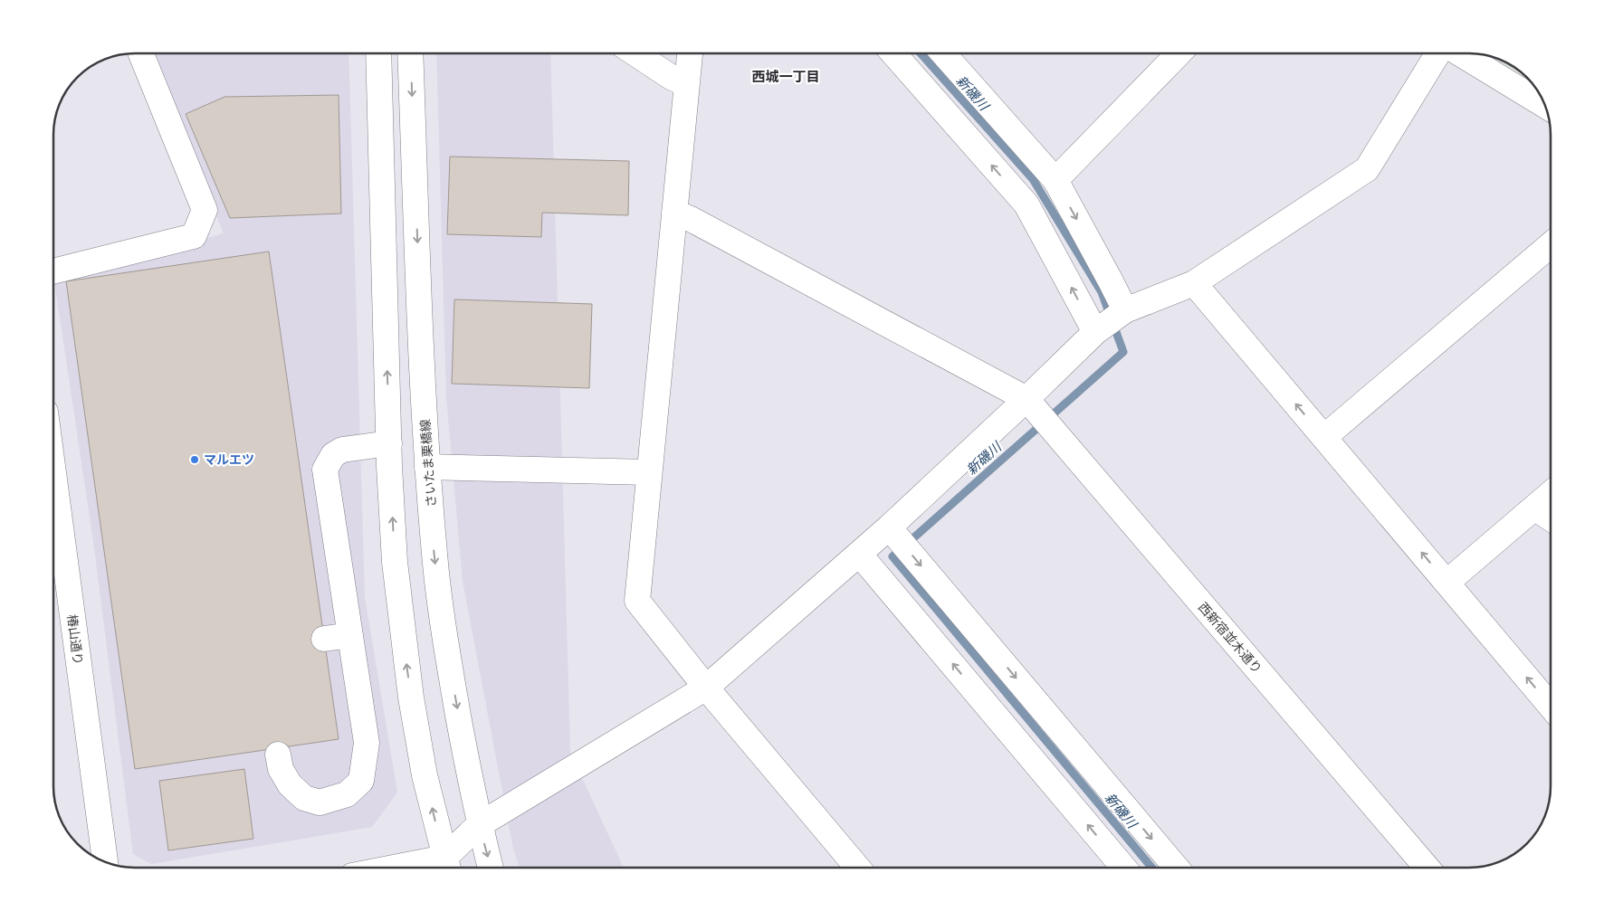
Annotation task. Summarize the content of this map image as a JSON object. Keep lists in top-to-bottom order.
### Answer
{
  "streets": {
    "street": ["さいたま栗橋線", "西新宿並木通り", "椿山通り"]
  },
  "districts": ["西城一丁目"],
  "water": ["新磯川"],
  "places": ["マルエツ"]
}
